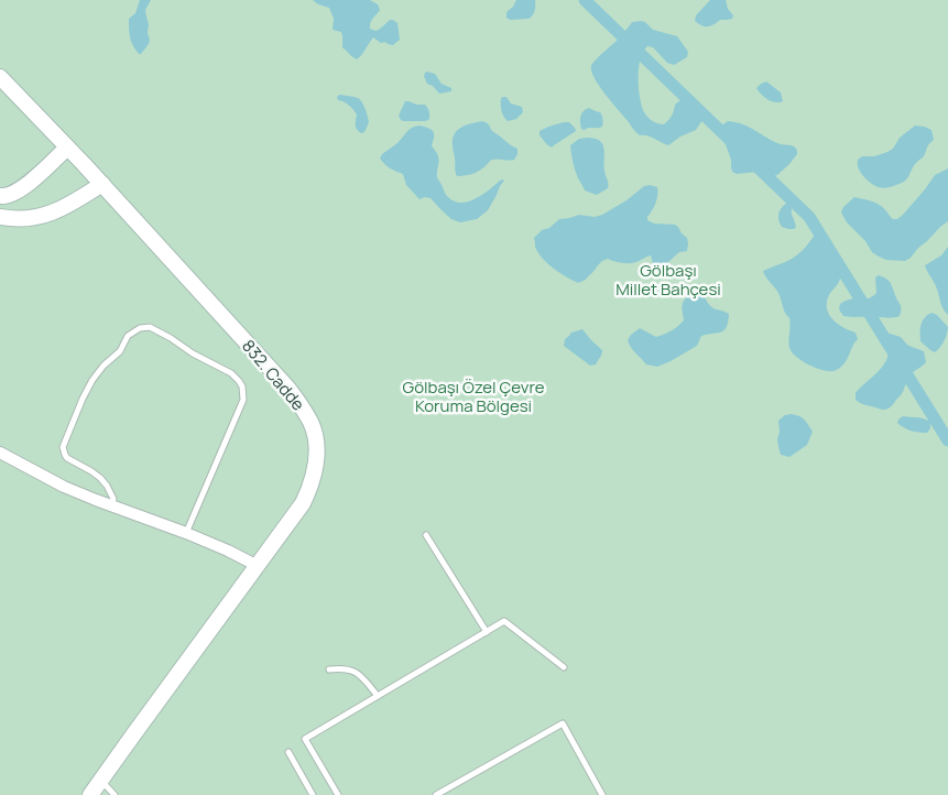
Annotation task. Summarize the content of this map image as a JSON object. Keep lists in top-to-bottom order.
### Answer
{
  "streets": {
    "street": ["832. Cadde"]
  },
  "parks": ["Gölbaşı Millet Bahçesi", "Gölbaşı Özel Çevre Koruma Bölgesi"]
}
